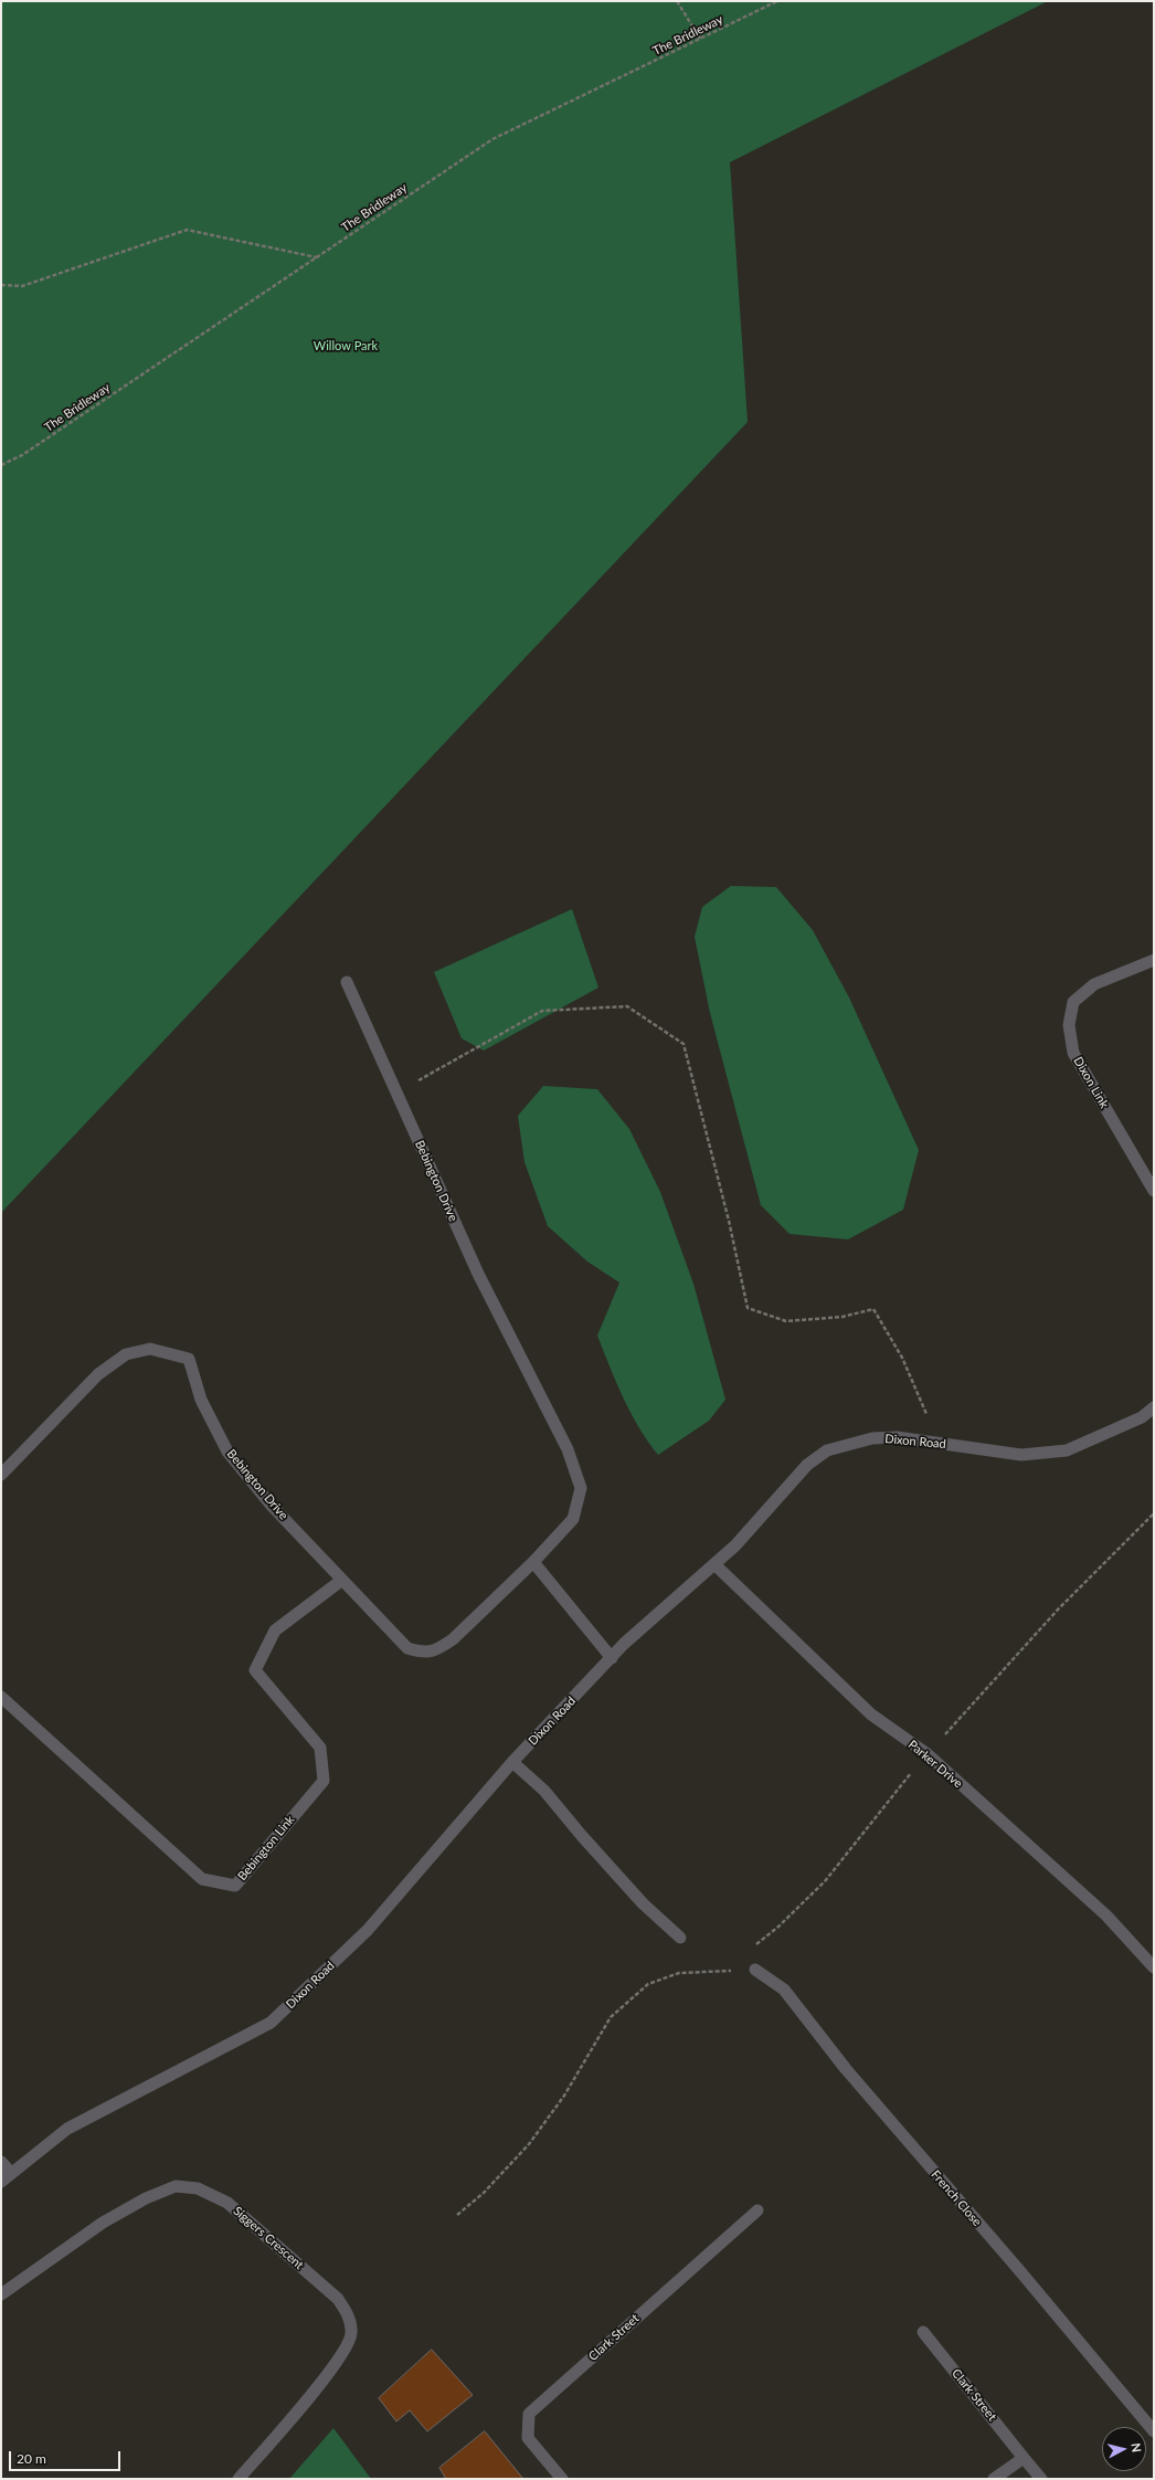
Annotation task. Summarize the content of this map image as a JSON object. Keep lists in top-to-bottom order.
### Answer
{
  "streets": {
    "street": [
      "Dixon Link",
      "Bebington Drive",
      "Dixon Road",
      "Parker Drive",
      "Bebington Link",
      "French Close",
      "Siggers Crescent",
      "Clark Street"
    ],
    "path": ["The Bridleway"]
  },
  "crossings": [
    ["Bebington Drive", "Bebington Link"],
    ["Dixon Road", "Parker Drive"]
  ],
  "parks": ["Willow Park"],
  "scale_bar": "20 m",
  "north": "right"
}
